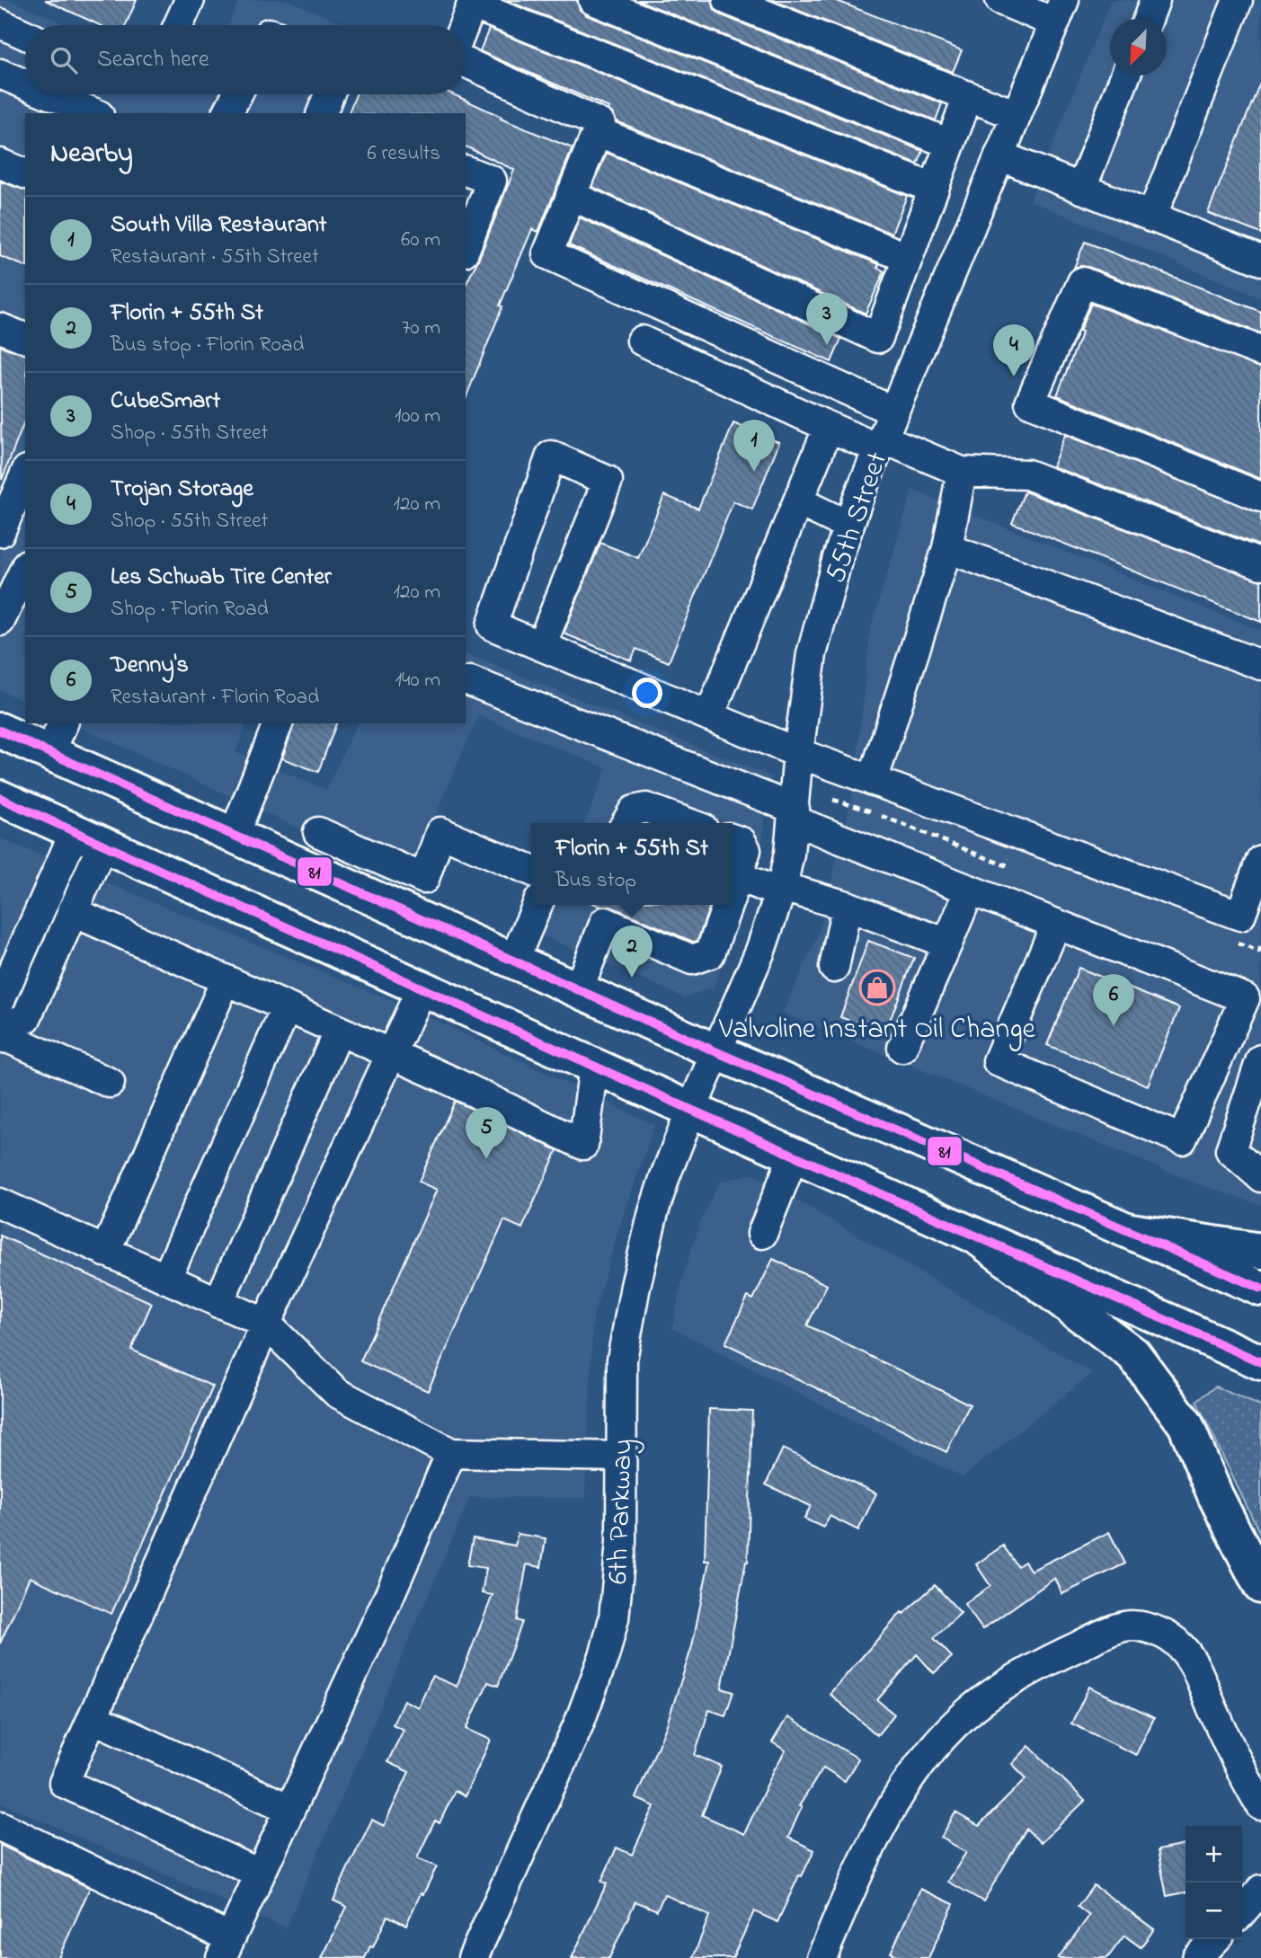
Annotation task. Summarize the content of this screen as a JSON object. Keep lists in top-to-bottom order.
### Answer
{
  "streets": {
    "street": ["55th Street", "6th Parkway"]
  },
  "crossings": [
    ["55th Street", "6th Parkway"]
  ],
  "places": {
    "shop": ["Valvoline Instant Oil Change"]
  },
  "lines": ["transit line 81"],
  "north": "bottom left",
  "page": {
    "search": "Search here",
    "heading": ["Nearby", "6 results"],
    "list": [
      {
        "mark": "1",
        "name": "South Villa Restaurant",
        "note": "Restaurant · 55th Street",
        "value": "60 m"
      },
      {
        "mark": "2",
        "name": "Florin + 55th St",
        "note": "Bus stop · Florin Road",
        "value": "70 m"
      },
      {
        "mark": "3",
        "name": "CubeSmart",
        "note": "Shop · 55th Street",
        "value": "100 m"
      },
      {
        "mark": "4",
        "name": "Trojan Storage",
        "note": "Shop · 55th Street",
        "value": "120 m"
      },
      {
        "mark": "5",
        "name": "Les Schwab Tire Center",
        "note": "Shop · Florin Road",
        "value": "120 m"
      },
      {
        "mark": "6",
        "name": "Denny's",
        "note": "Restaurant · Florin Road",
        "value": "140 m"
      }
    ],
    "pins": [
      "3",
      "4",
      "1",
      "2",
      "6",
      "5"
    ],
    "popup": ["Florin + 55th St", "Bus stop"],
    "map_buttons": ["+", "−"]
  }
}
